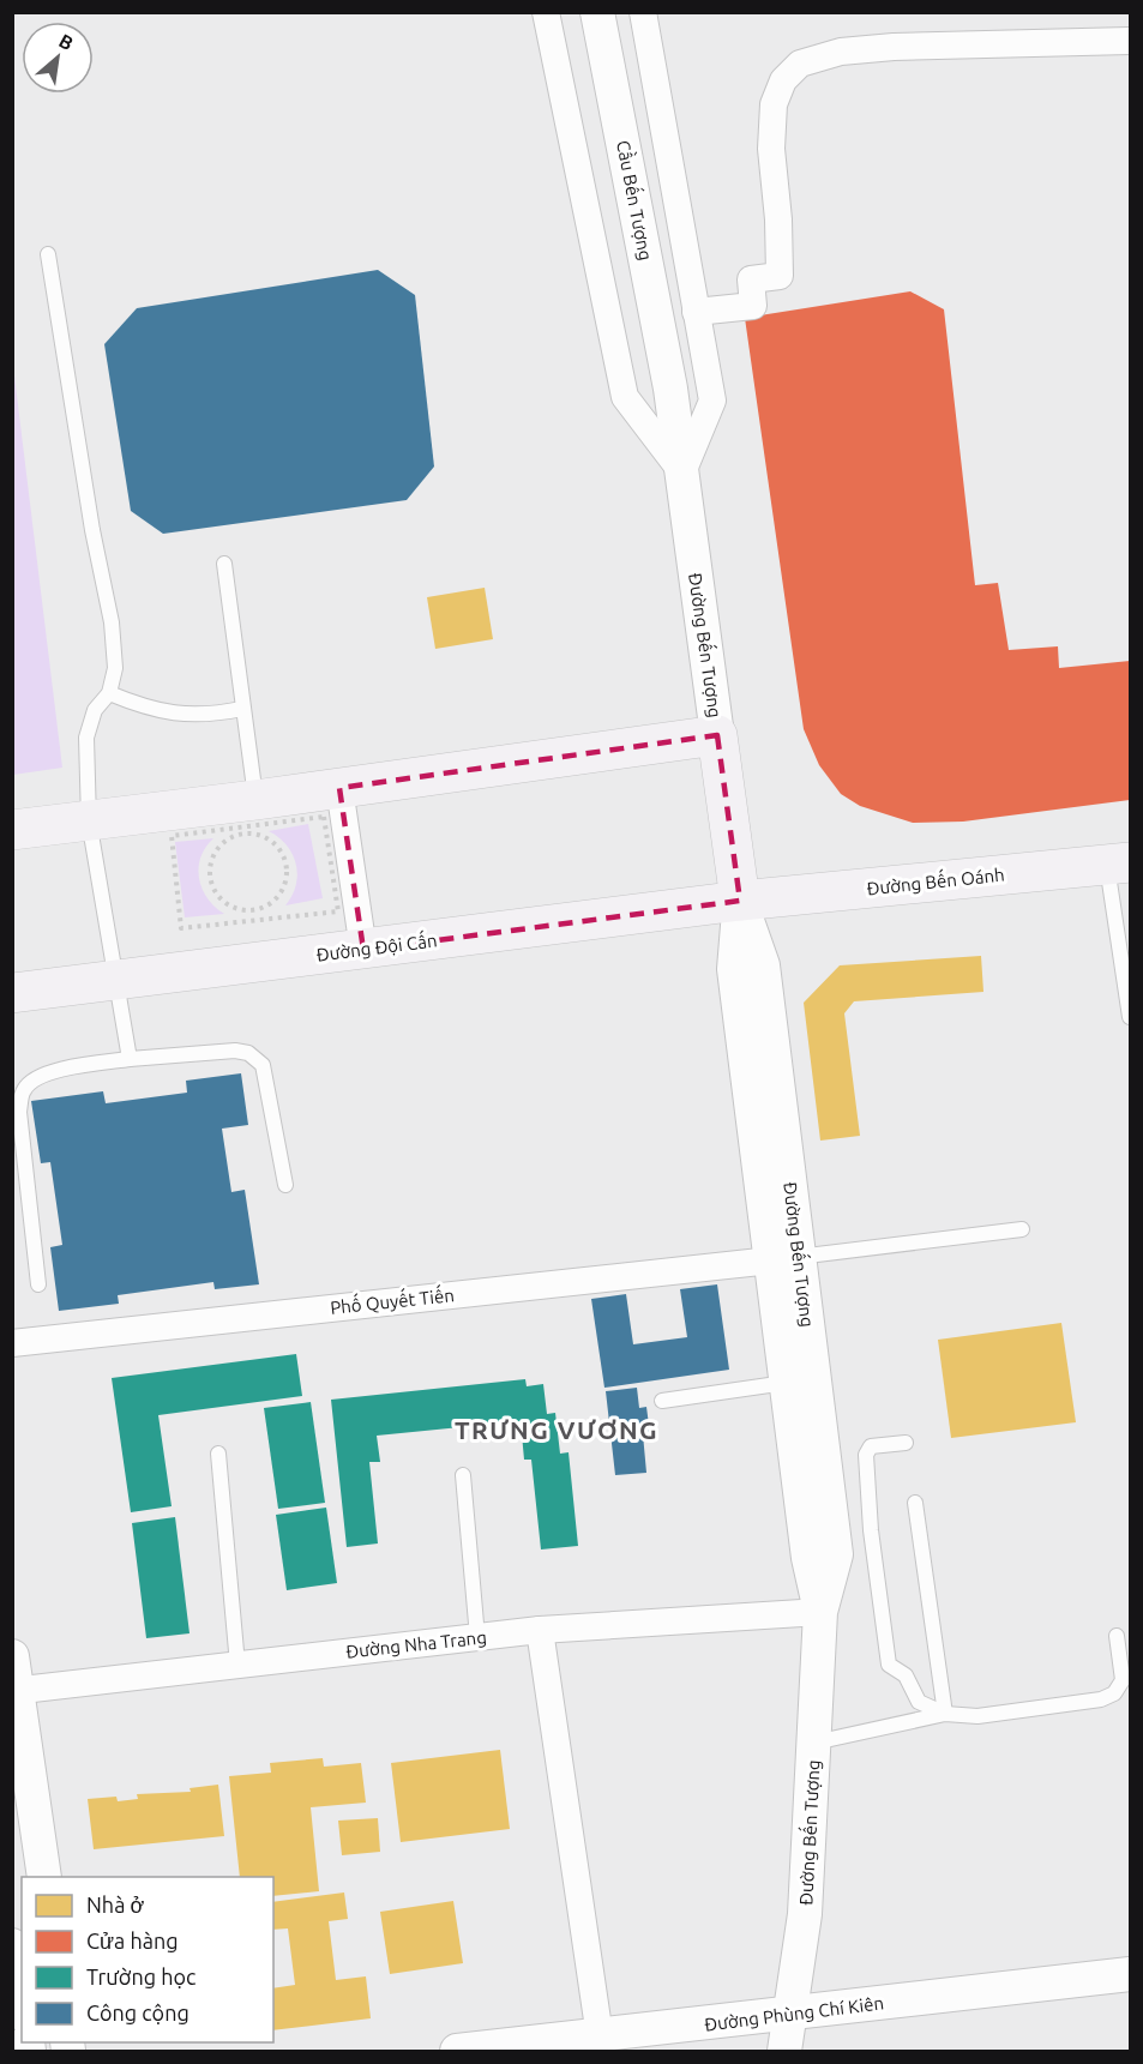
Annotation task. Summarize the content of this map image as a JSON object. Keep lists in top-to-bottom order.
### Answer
{
  "streets": {
    "main road": ["Đường Bến Tượng", "Đường Bến Oánh", "Đường Đội Cấn"],
    "street": [
      "Cầu Bến Tượng",
      "Phố Quyết Tiến",
      "Đường Nha Trang",
      "Đường Phùng Chí Kiên"
    ]
  },
  "crossings": [
    ["Cầu Bến Tượng", "Đường Bến Tượng"],
    ["Đường Bến Tượng", "Đường Bến Oánh"],
    ["Đường Bến Tượng", "Đường Đội Cấn"],
    ["Đường Bến Tượng", "Phố Quyết Tiến"],
    ["Đường Bến Tượng", "Đường Nha Trang"],
    ["Đường Bến Tượng", "Đường Phùng Chí Kiên"],
    ["Đường Bến Oánh", "Đường Đội Cấn"]
  ],
  "districts": ["TRƯNG VƯƠNG"],
  "legend": [
    "Nhà ở",
    "Cửa hàng",
    "Trường học",
    "Công cộng"
  ],
  "north": "top right"
}
